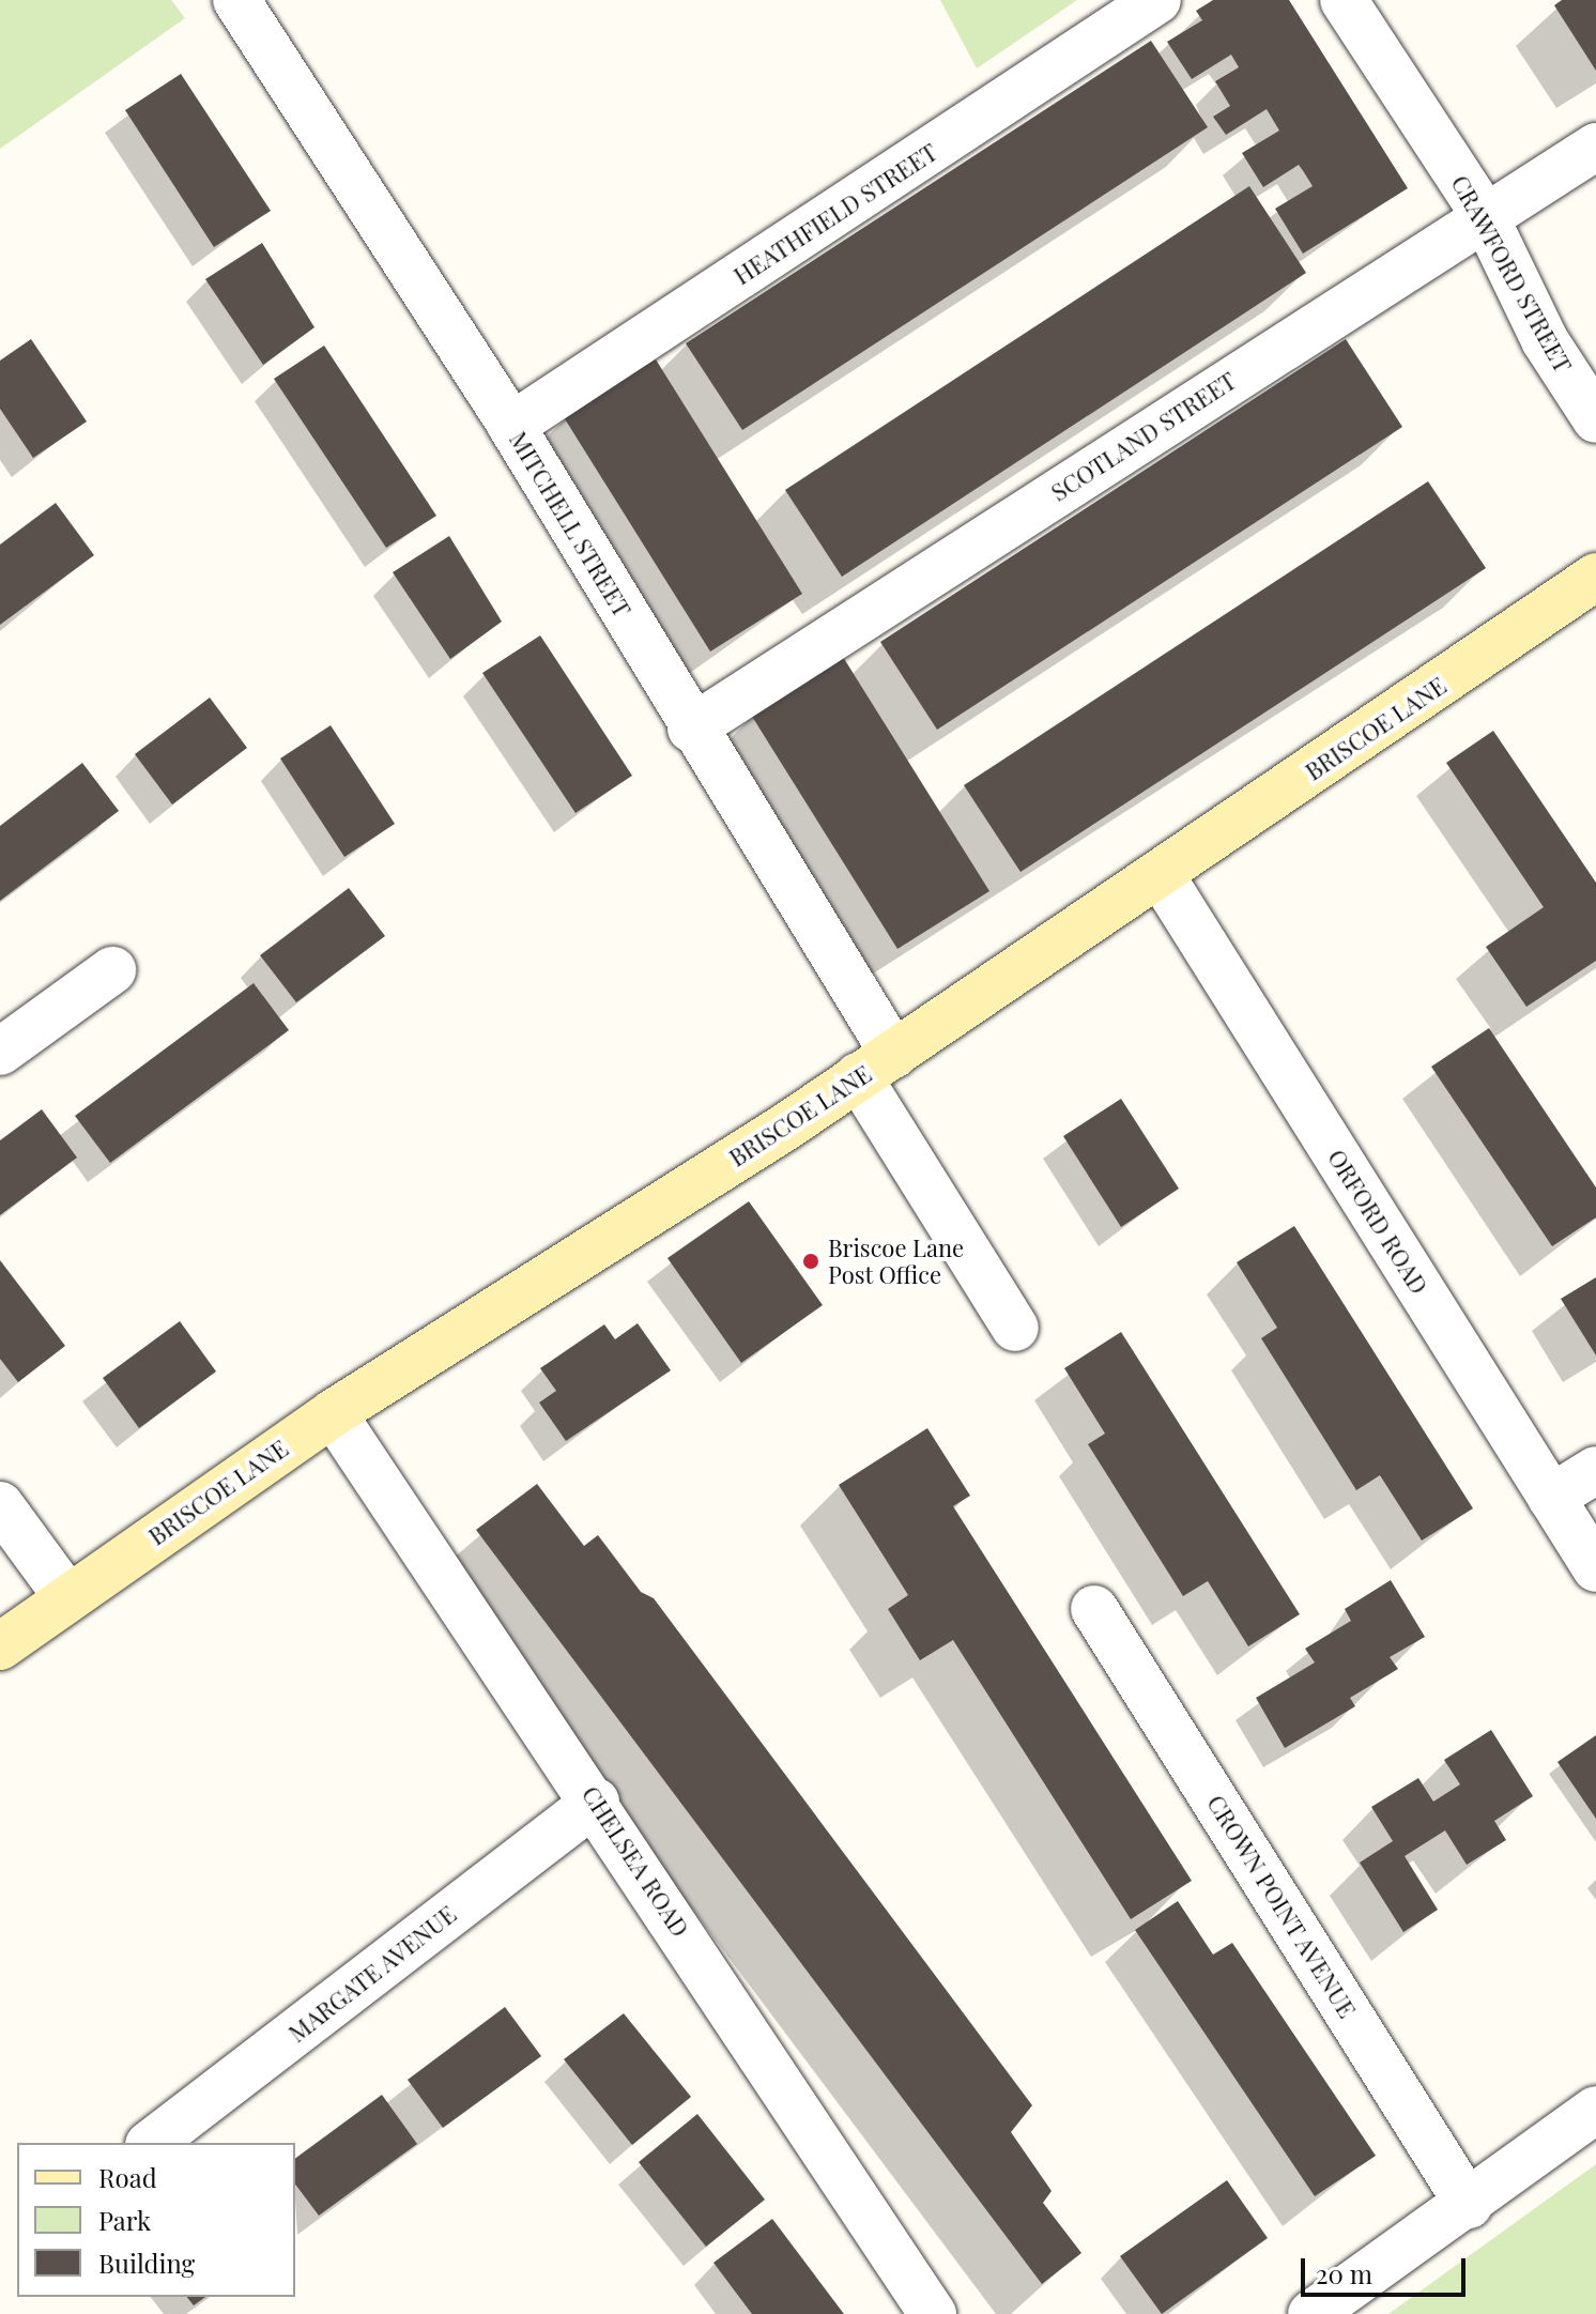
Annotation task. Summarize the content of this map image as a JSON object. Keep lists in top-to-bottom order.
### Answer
{
  "streets": {
    "street": [
      "HEATHFIELD STREET",
      "CRAWFORD STREET",
      "SCOTLAND STREET",
      "MITCHELL STREET",
      "BRISCOE LANE",
      "ORFORD ROAD",
      "CHELSEA ROAD",
      "CROWN POINT AVENUE",
      "MARGATE AVENUE"
    ]
  },
  "crossings": [
    ["HEATHFIELD STREET", "MITCHELL STREET"],
    ["CRAWFORD STREET", "SCOTLAND STREET"],
    ["SCOTLAND STREET", "MITCHELL STREET"],
    ["MITCHELL STREET", "BRISCOE LANE"],
    ["BRISCOE LANE", "ORFORD ROAD"],
    ["BRISCOE LANE", "CHELSEA ROAD"],
    ["CHELSEA ROAD", "MARGATE AVENUE"]
  ],
  "places": ["Briscoe Lane Post Office"],
  "legend": ["Road", "Park", "Building"],
  "scale_bar": "20 m"
}
